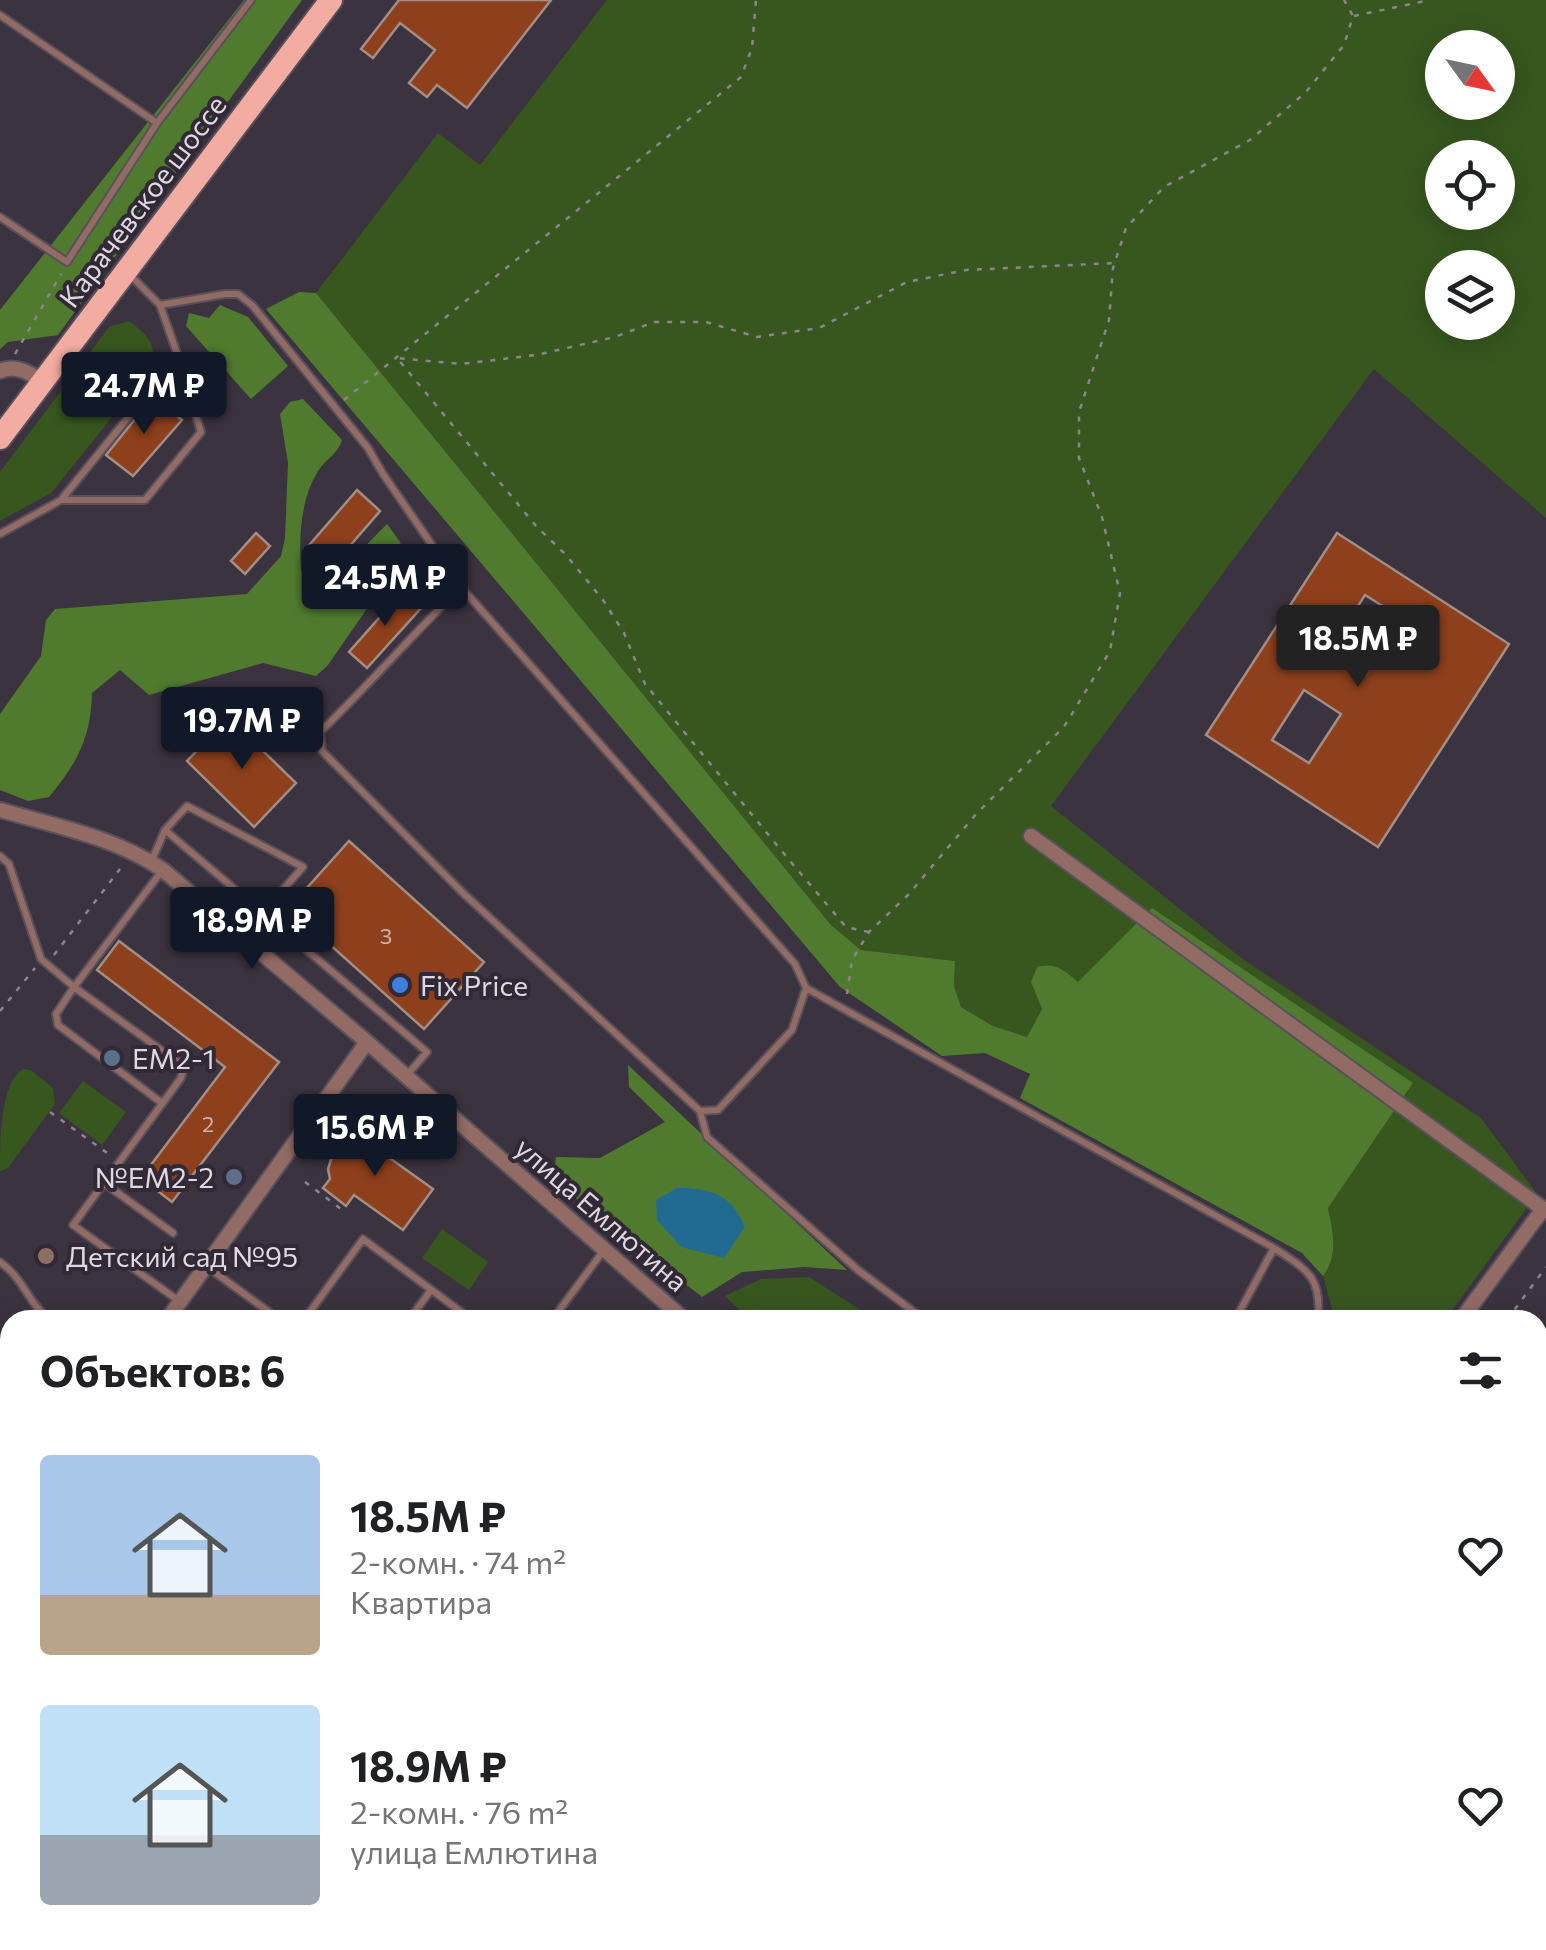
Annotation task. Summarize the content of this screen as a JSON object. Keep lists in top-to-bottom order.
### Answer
{
  "streets": {
    "highway": ["Карачевское шоссе"],
    "street": ["улица Емлютина"]
  },
  "places": [
    "Fix Price",
    "ЕМ2-1",
    "№ЕМ2-2",
    "Детский сад №95"
  ],
  "house_numbers": ["3", "2"],
  "north": "bottom right",
  "page": {
    "price": [
      "24.7M ₽",
      "24.5M ₽",
      "18.5M ₽",
      "19.7M ₽",
      "18.9M ₽",
      "15.6M ₽"
    ],
    "heading": "Объектов: 6",
    "list": [
      {
        "name": "18.5M ₽",
        "note": "2-комн. · 74 m² · Квартира"
      },
      {
        "name": "18.9M ₽",
        "note": "2-комн. · 76 m² · улица Емлютина"
      }
    ]
  }
}
